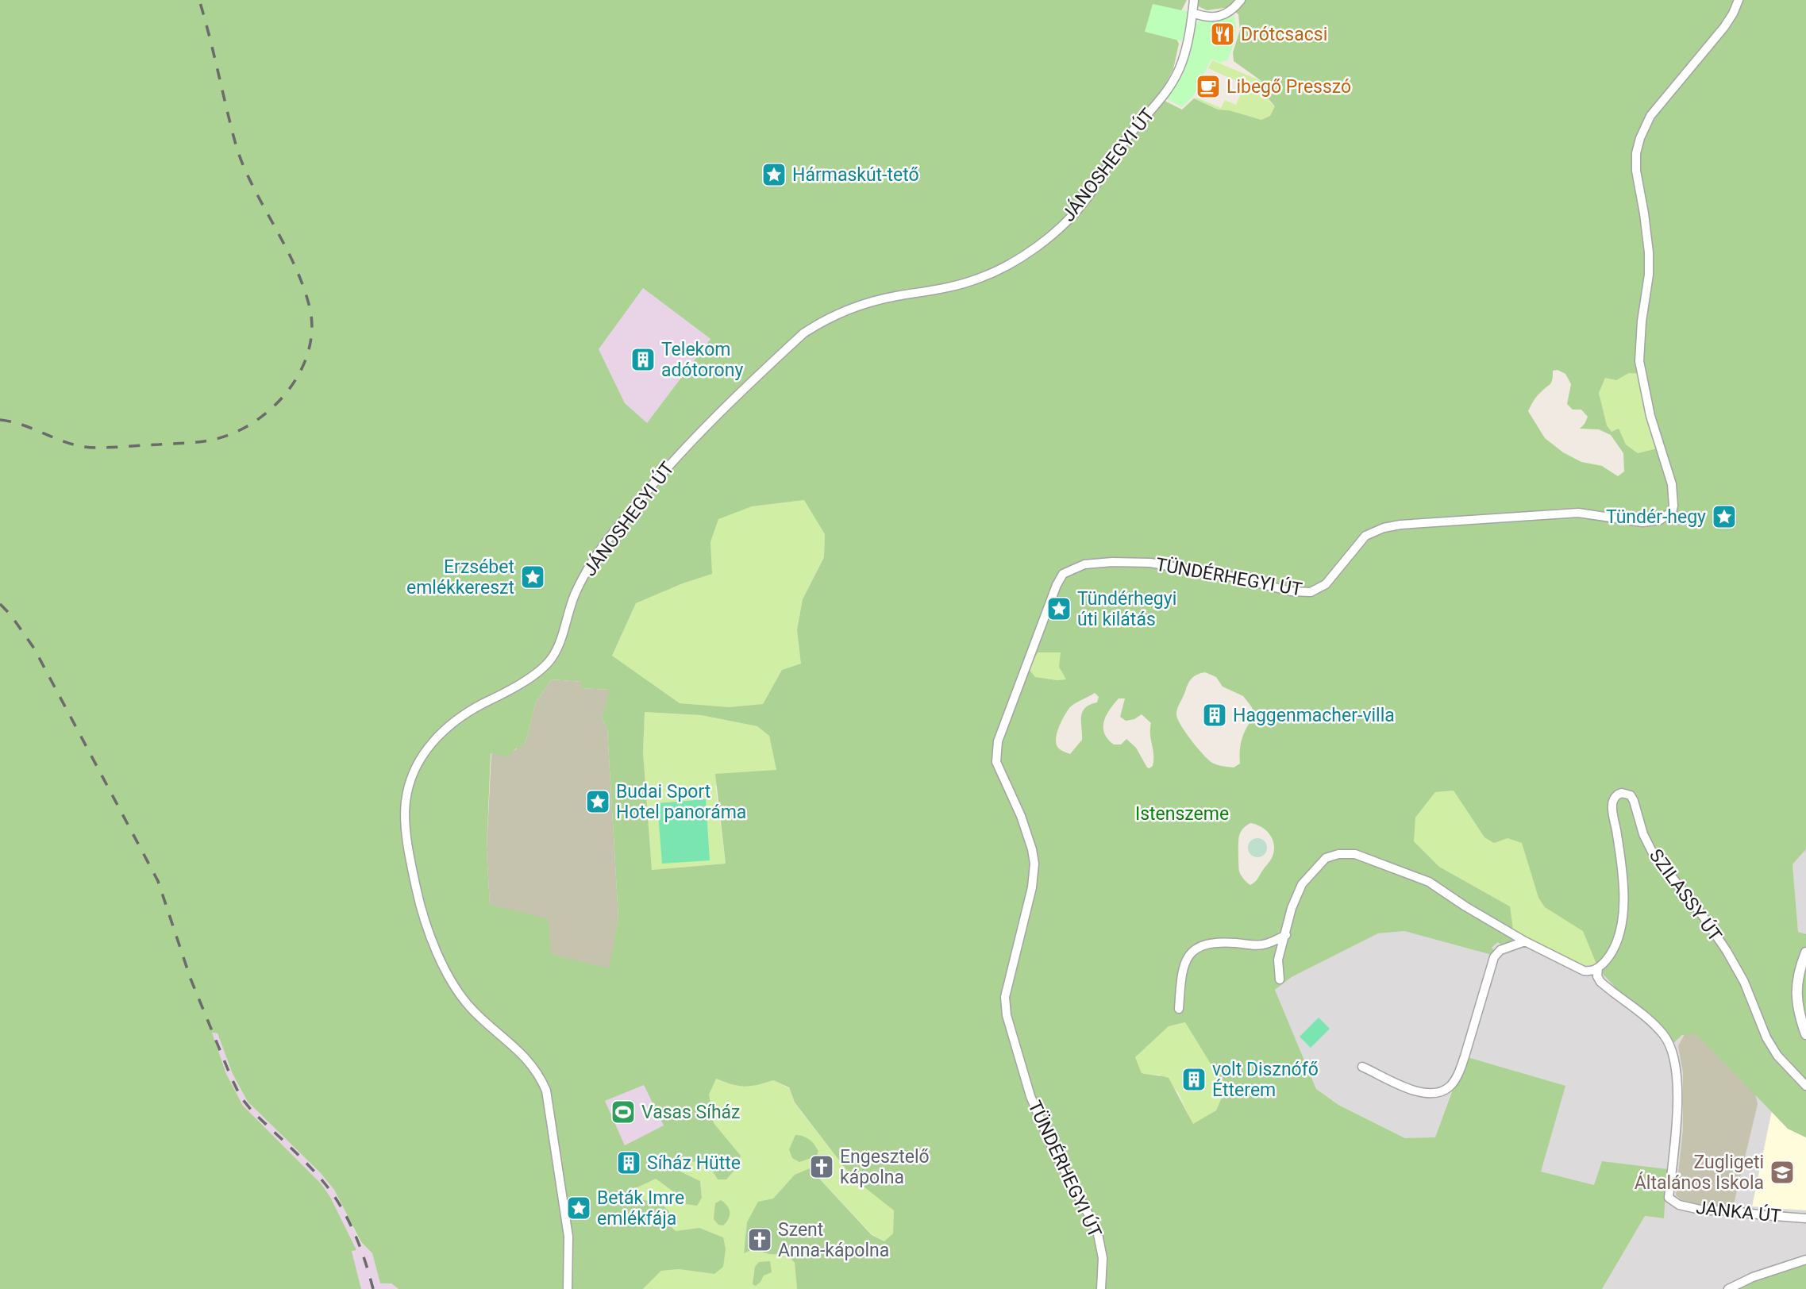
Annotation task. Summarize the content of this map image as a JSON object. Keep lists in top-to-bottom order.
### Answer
{
  "streets": {
    "street": [
      "JÁNOSHEGYI ÚT",
      "TÜNDÉRHEGYI ÚT",
      "SZILASSY ÚT",
      "JANKA ÚT"
    ]
  },
  "crossings": [
    ["SZILASSY ÚT", "JANKA ÚT"]
  ],
  "parks": ["Istenszeme"],
  "places": {
    "restaurant": ["Drótcsacsi"],
    "cafe": ["Libegő Presszó"],
    "place": [
      "Hármaskút-tető",
      "Tündér-hegy",
      "Erzsébet emlékkereszt",
      "Tündérhegyi úti kilátás",
      "Budai Sport Hotel panoráma",
      "Beták Imre emlékfája"
    ],
    "building": [
      "Telekom adótorony",
      "Haggenmacher-villa",
      "volt Disznófő Étterem",
      "Síház Hütte"
    ],
    "sports": ["Vasas Síház"],
    "church": ["Engesztelő kápolna", "Szent Anna-kápolna"],
    "school or university": ["Zugligeti Általános Iskola"]
  }
}
